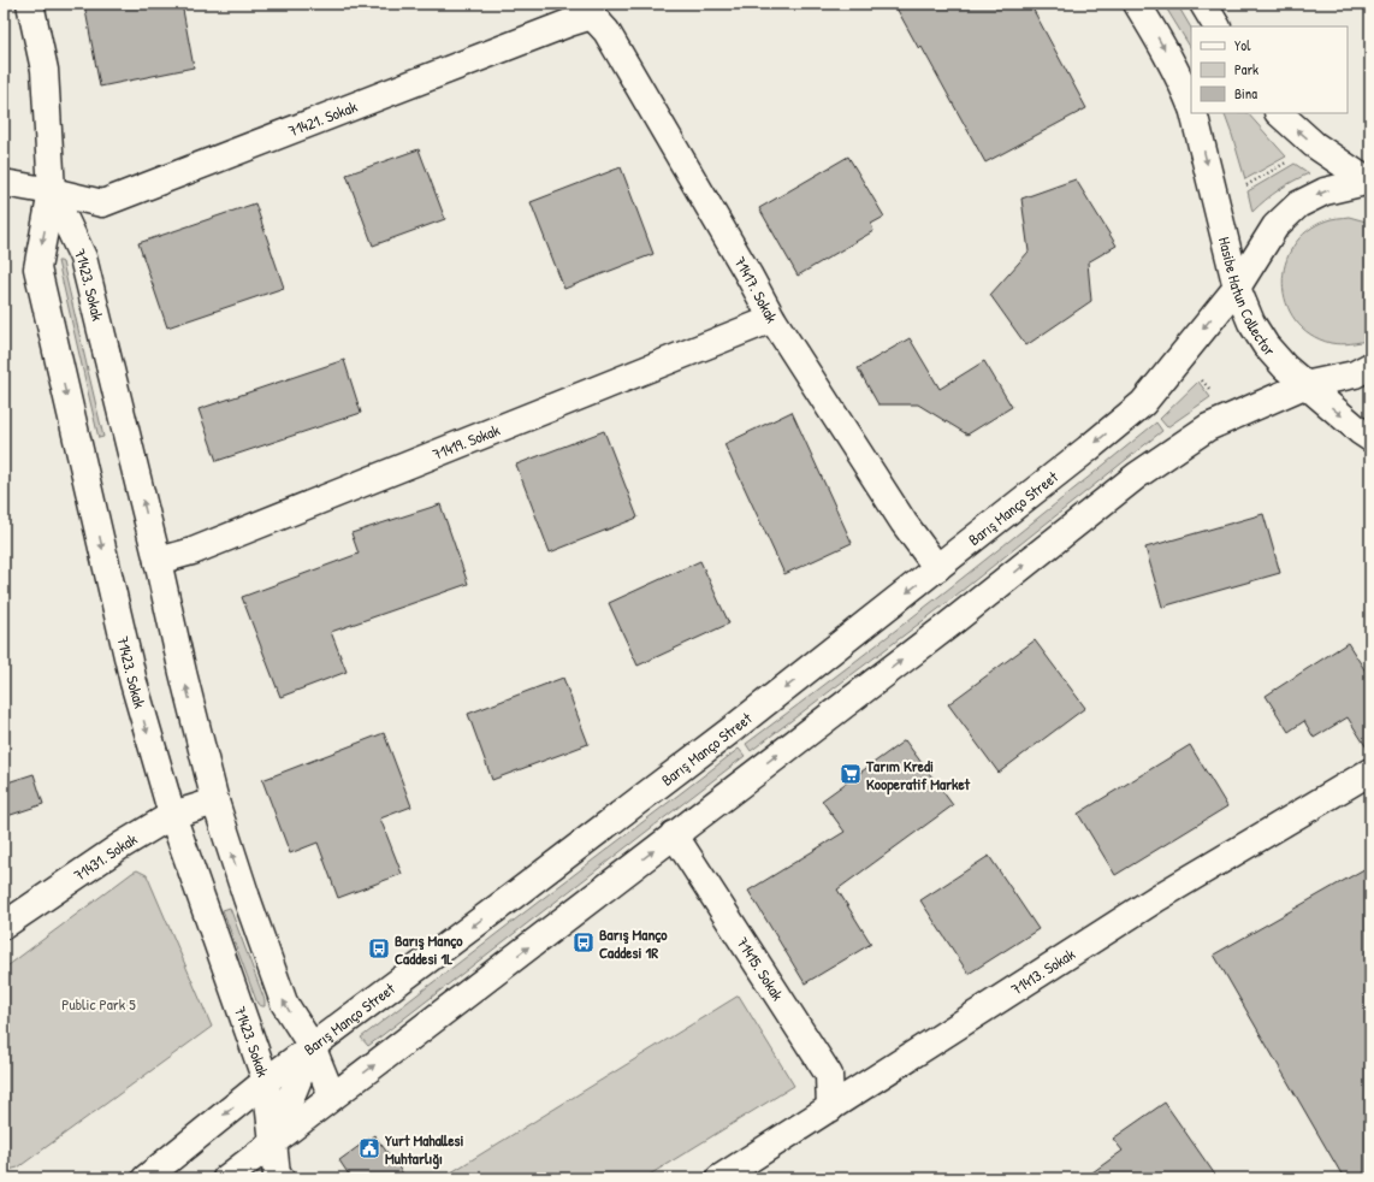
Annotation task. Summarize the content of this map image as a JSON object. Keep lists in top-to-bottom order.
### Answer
{
  "streets": {
    "street": [
      "71421. Sokak",
      "71423. Sokak",
      "71417. Sokak",
      "Hasibe Hatun Collector",
      "71419. Sokak",
      "Barış Manço Street",
      "71431. Sokak",
      "71415. Sokak",
      "71413. Sokak"
    ]
  },
  "crossings": [
    ["71421. Sokak", "71423. Sokak"],
    ["71421. Sokak", "71417. Sokak"],
    ["71423. Sokak", "71419. Sokak"],
    ["71423. Sokak", "Barış Manço Street"],
    ["71423. Sokak", "71431. Sokak"],
    ["71417. Sokak", "71419. Sokak"],
    ["71417. Sokak", "Barış Manço Street"],
    ["Hasibe Hatun Collector", "Barış Manço Street"],
    ["71415. Sokak", "71413. Sokak"]
  ],
  "one_way": ["Hasibe Hatun Collector"],
  "parks": ["Public Park 5"],
  "places": {
    "supermarket": ["Tarım Kredi Kooperatif Market"],
    "bus stop": ["Barış Manço Caddesi 1R", "Barış Manço Caddesi 1L"],
    "public building": ["Yurt Mahallesi Muhtarlığı"]
  },
  "legend": ["Yol", "Park", "Bina"]
}
